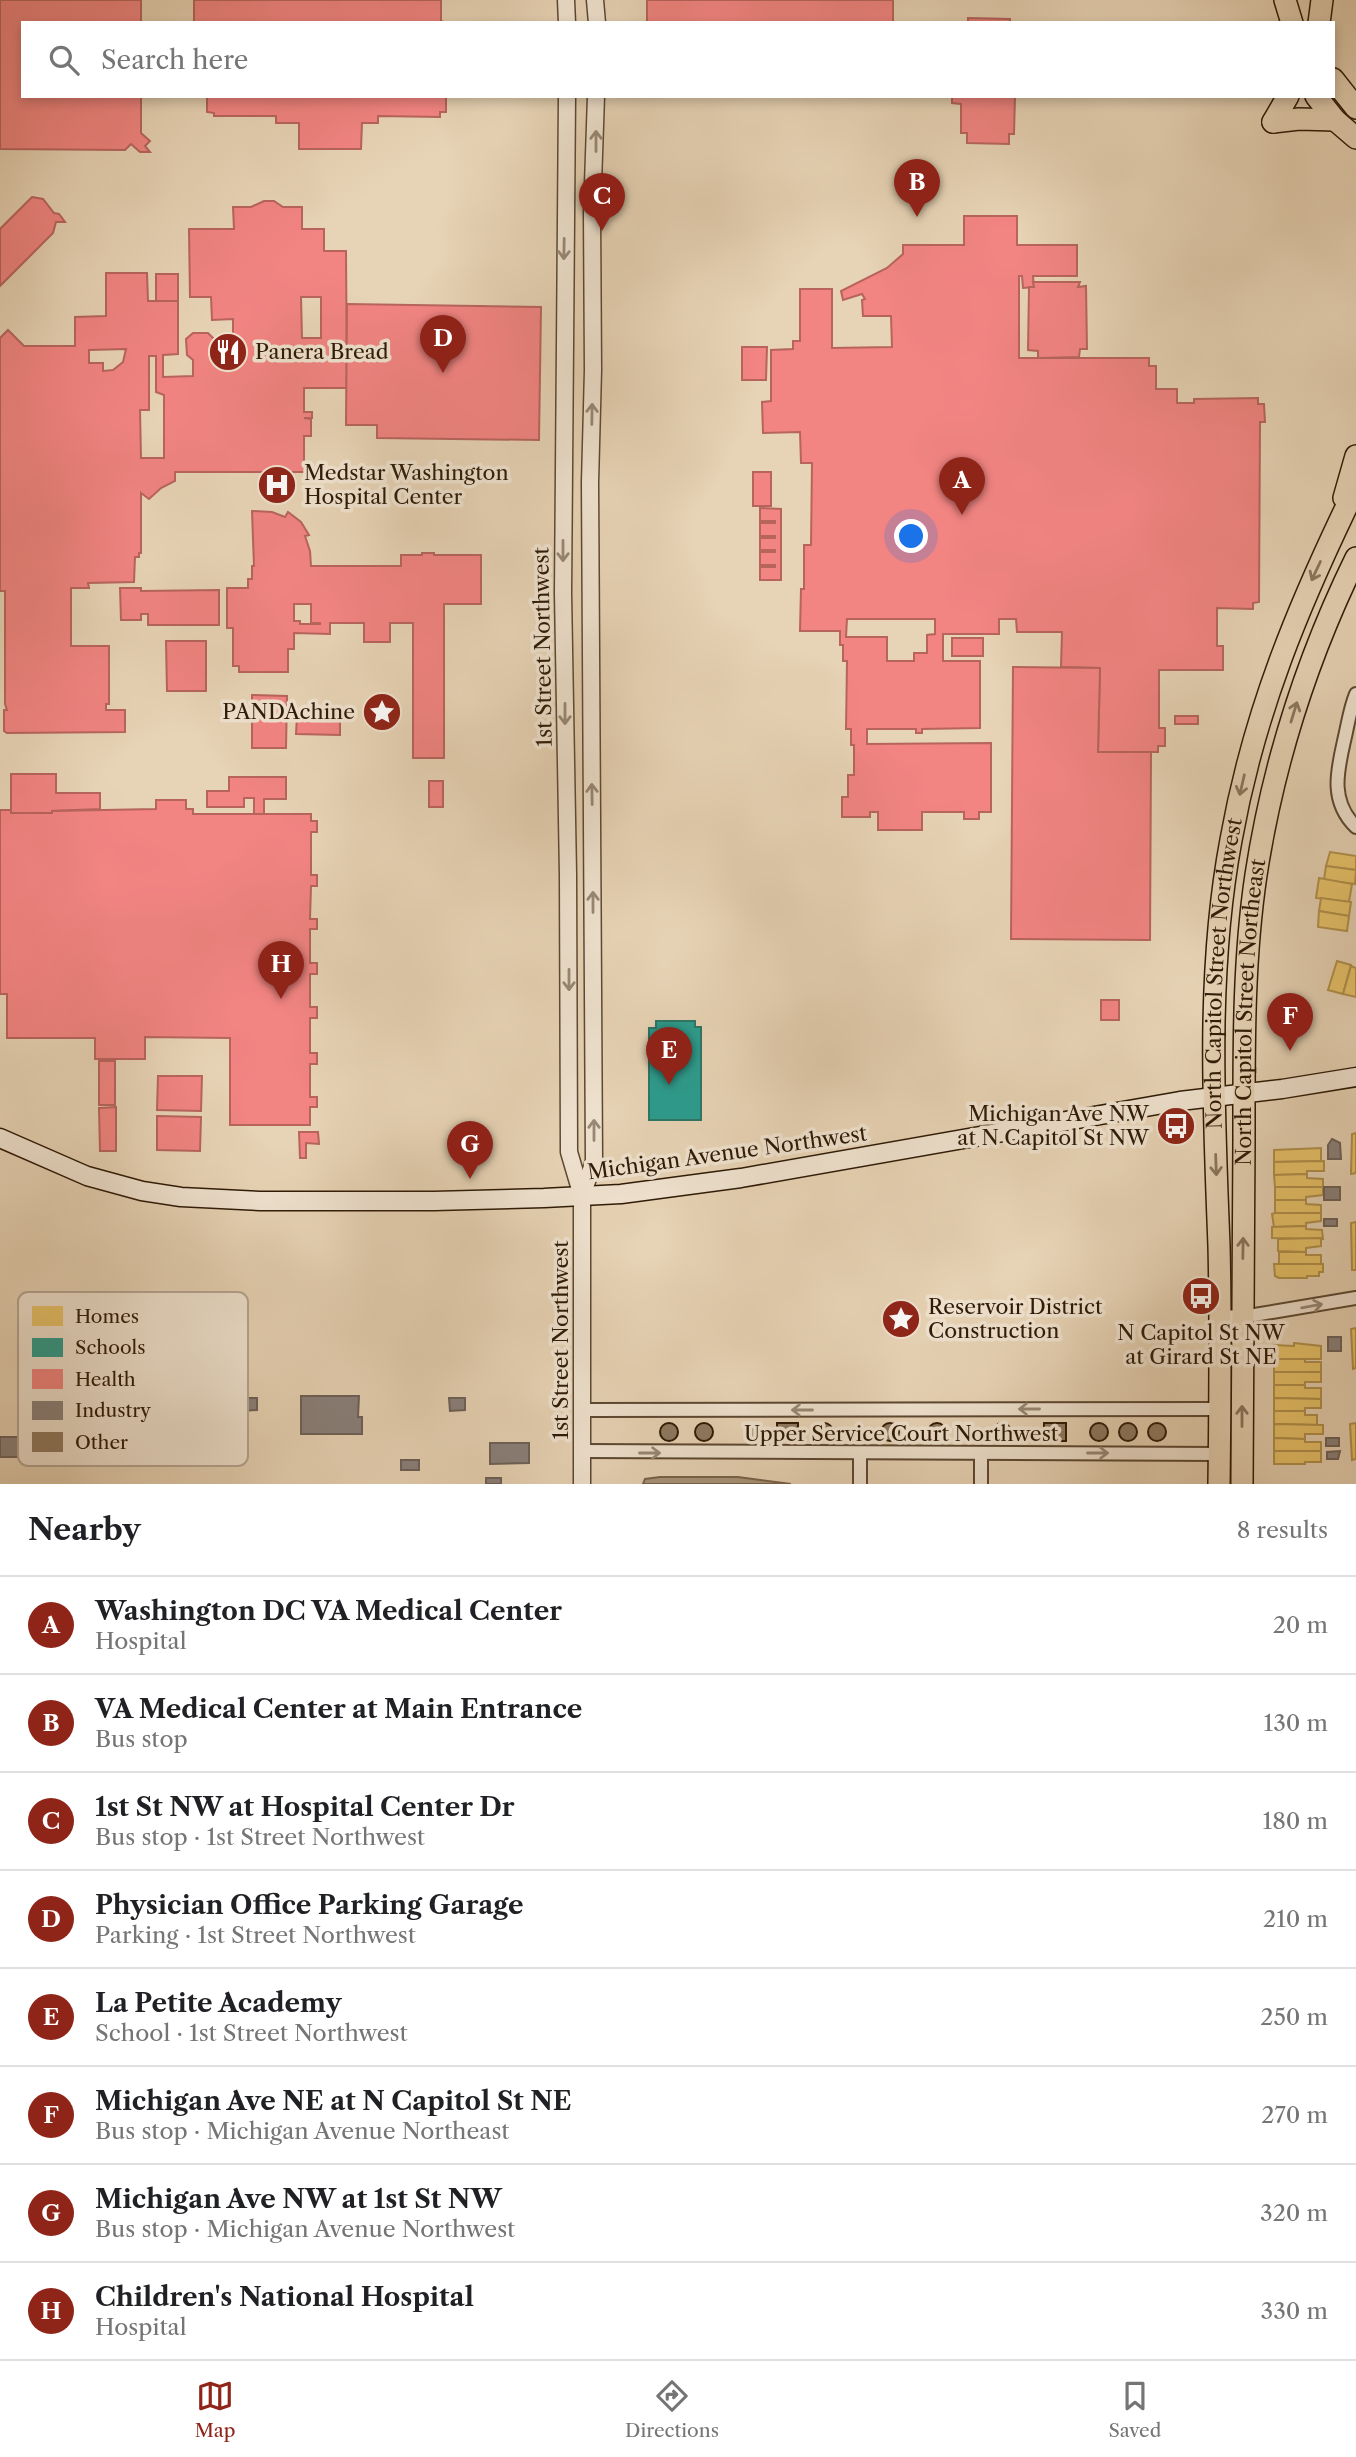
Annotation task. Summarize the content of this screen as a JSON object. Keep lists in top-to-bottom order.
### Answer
{
  "streets": {
    "main road": ["North Capitol Street Northwest", "North Capitol Street Northeast", "Michigan Avenue Northwest"],
    "street": ["1st Street Northwest", "Upper Service Court Northwest"]
  },
  "crossings": [
    ["1st Street Northwest", "Michigan Avenue Northwest"],
    ["1st Street Northwest", "Upper Service Court Northwest"],
    ["North Capitol Street Northwest", "Michigan Avenue Northwest"],
    ["North Capitol Street Northwest", "Upper Service Court Northwest"],
    ["North Capitol Street Northeast", "Michigan Avenue Northwest"]
  ],
  "one_way": ["North Capitol Street Northwest", "North Capitol Street Northeast"],
  "places": {
    "restaurant": ["Panera Bread"],
    "hospital": ["Medstar Washington Hospital Center"],
    "place": ["PANDAchine", "Reservoir District Construction"],
    "bus stop": ["Michigan Ave NW at N Capitol St NW", "N Capitol St NW at Girard St NE"]
  },
  "legend": [
    "Homes",
    "Schools",
    "Health",
    "Industry",
    "Other"
  ],
  "page": {
    "search": "Search here",
    "pins": [
      "B",
      "C",
      "D",
      "A",
      "H",
      "F",
      "E",
      "G"
    ],
    "heading": ["Nearby", "8 results"],
    "list": [
      {
        "mark": "A",
        "name": "Washington DC VA Medical Center",
        "note": "Hospital",
        "value": "20 m"
      },
      {
        "mark": "B",
        "name": "VA Medical Center at Main Entrance",
        "note": "Bus stop",
        "value": "130 m"
      },
      {
        "mark": "C",
        "name": "1st St NW at Hospital Center Dr",
        "note": "Bus stop · 1st Street Northwest",
        "value": "180 m"
      },
      {
        "mark": "D",
        "name": "Physician Office Parking Garage",
        "note": "Parking · 1st Street Northwest",
        "value": "210 m"
      },
      {
        "mark": "E",
        "name": "La Petite Academy",
        "note": "School · 1st Street Northwest",
        "value": "250 m"
      },
      {
        "mark": "F",
        "name": "Michigan Ave NE at N Capitol St NE",
        "note": "Bus stop · Michigan Avenue Northeast",
        "value": "270 m"
      },
      {
        "mark": "G",
        "name": "Michigan Ave NW at 1st St NW",
        "note": "Bus stop · Michigan Avenue Northwest",
        "value": "320 m"
      },
      {
        "mark": "H",
        "name": "Children's National Hospital",
        "note": "Hospital",
        "value": "330 m"
      }
    ],
    "nav": ["Map", "Directions", "Saved"]
  }
}
